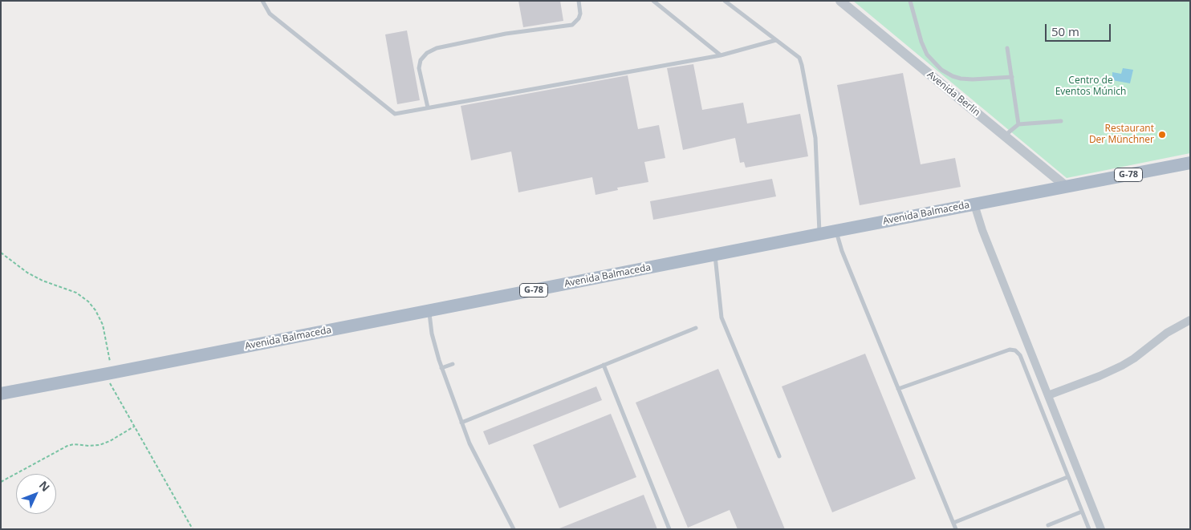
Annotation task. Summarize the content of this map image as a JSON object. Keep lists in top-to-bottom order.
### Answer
{
  "streets": {
    "main road": ["G-78", "Avenida Balmaceda"],
    "street": ["Avenida Berlín"]
  },
  "crossings": [
    ["Avenida Berlín", "Avenida Balmaceda"]
  ],
  "parks": ["Centro de Eventos Múnich"],
  "places": ["Restaurant Der Münchner"],
  "scale_bar": "50 m",
  "north": "top right"
}
